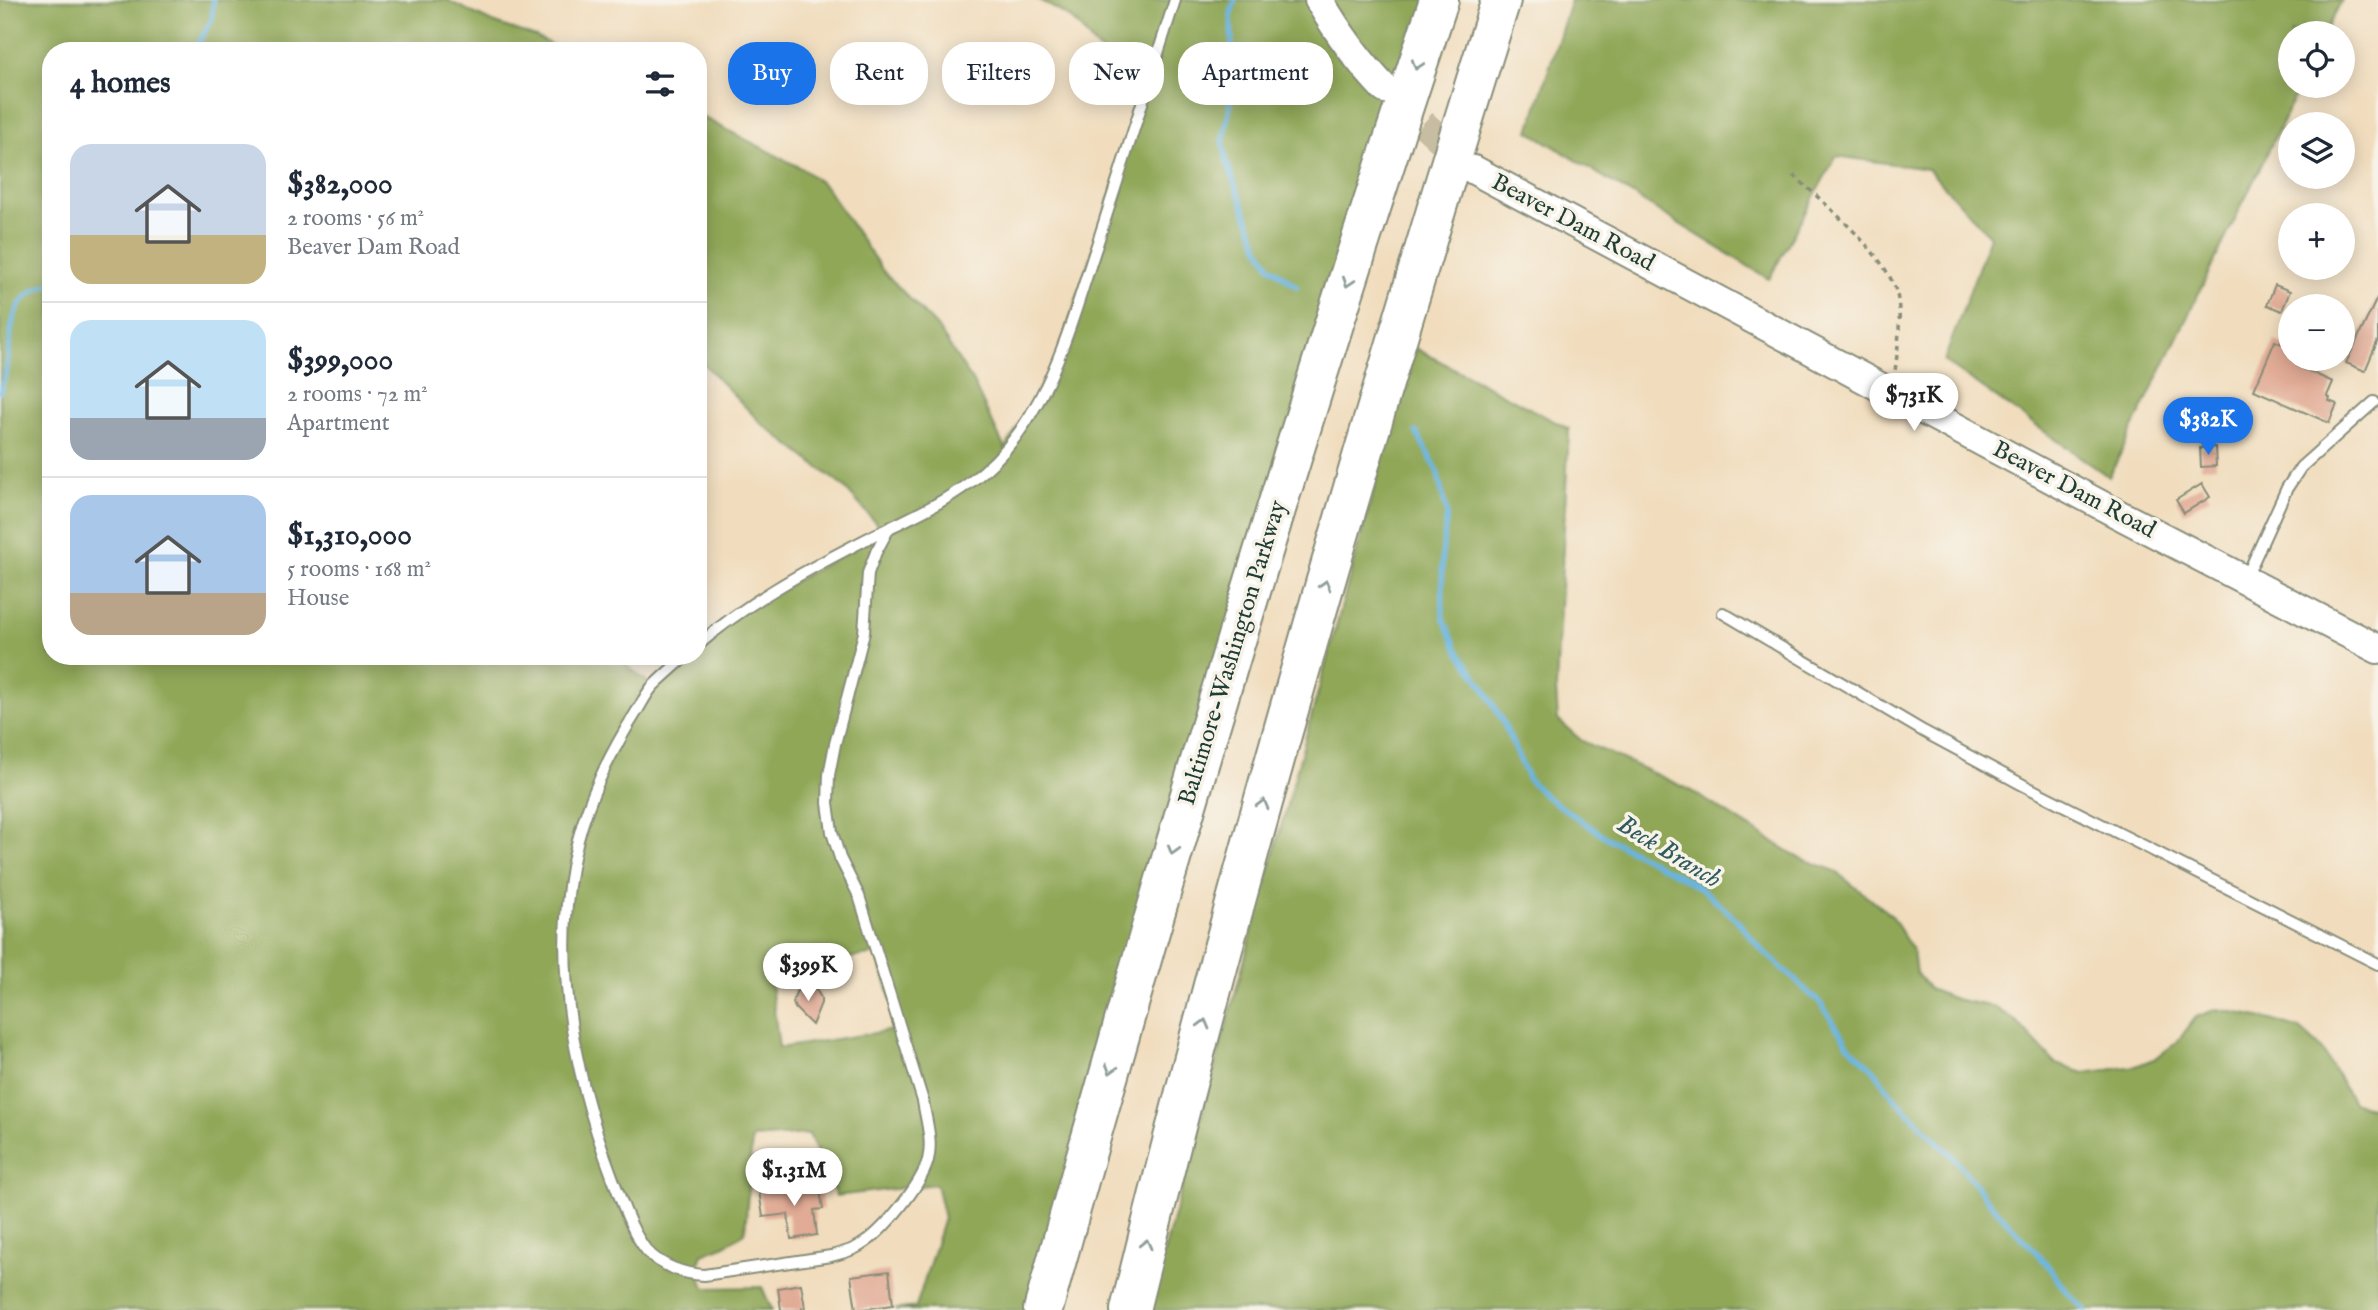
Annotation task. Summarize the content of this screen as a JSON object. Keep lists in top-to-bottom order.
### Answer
{
  "streets": {
    "highway": ["Baltimore-Washington Parkway"],
    "street": ["Beaver Dam Road"]
  },
  "water": ["Beck Branch"],
  "page": {
    "map_buttons": ["+", "−"],
    "chip": [
      "Buy",
      "Rent",
      "Filters",
      "New",
      "Apartment"
    ],
    "heading": "4 homes",
    "list": [
      {
        "name": "$382,000",
        "note": "2 rooms · 56 m² · Beaver Dam Road"
      },
      {
        "name": "$399,000",
        "note": "2 rooms · 72 m² · Apartment"
      },
      {
        "name": "$1,310,000",
        "note": "5 rooms · 168 m² · House"
      }
    ],
    "price": [
      "$731K",
      "$382K",
      "$399K",
      "$1.31M"
    ]
  }
}
